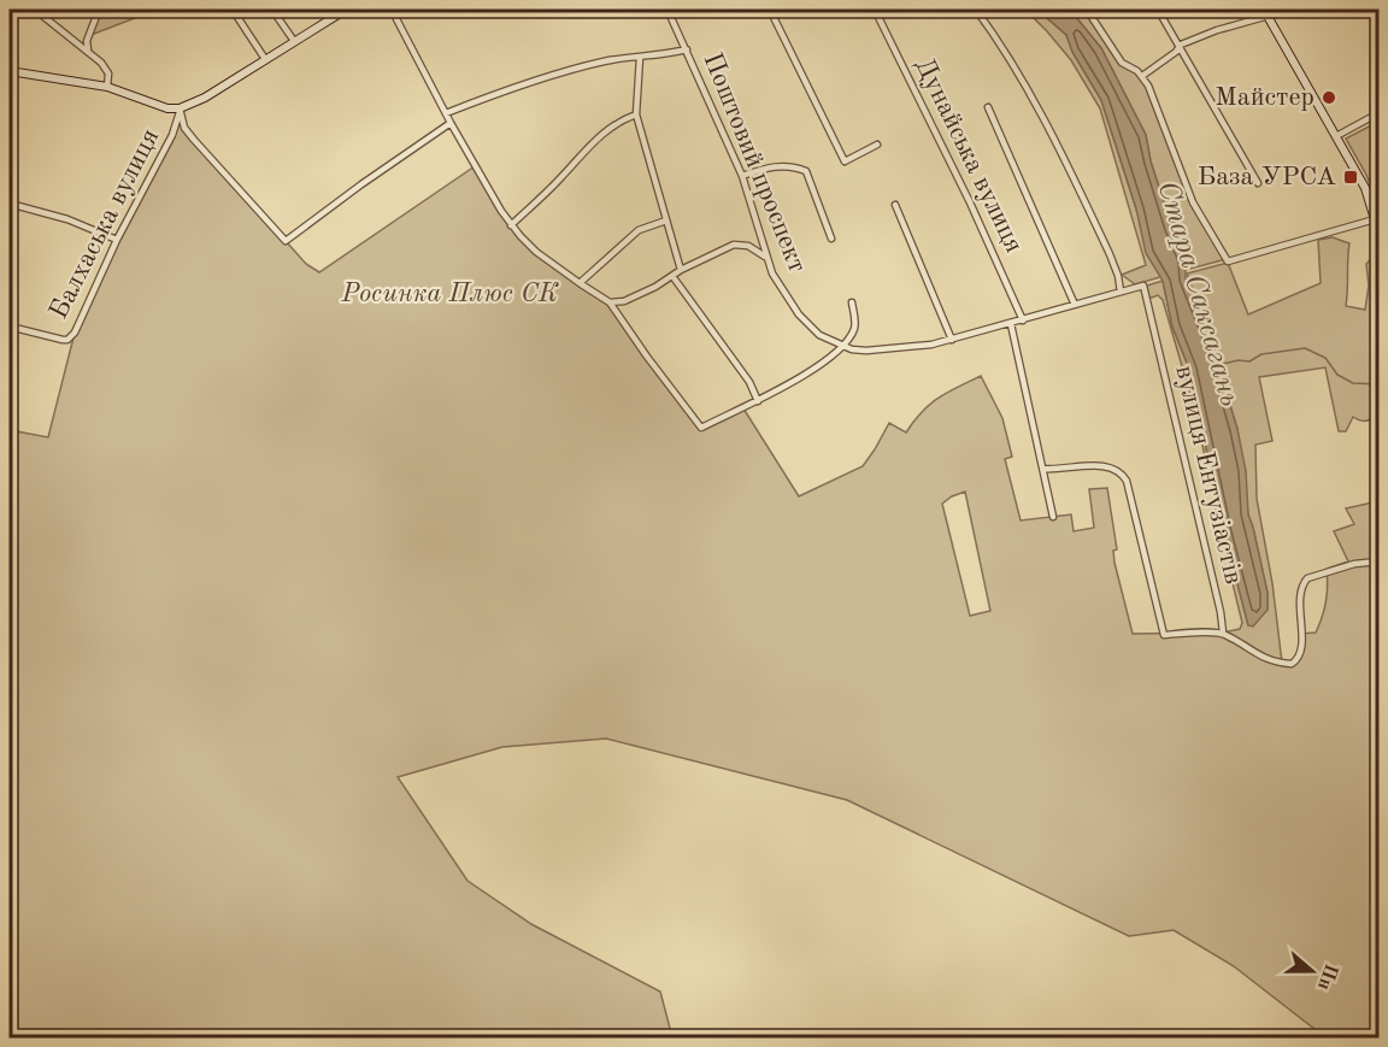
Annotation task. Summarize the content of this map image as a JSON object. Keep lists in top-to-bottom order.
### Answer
{
  "streets": {
    "street": [
      "Дунайська вулиця",
      "Поштовий проспект",
      "Балхаська вулиця",
      "вулиця Ентузіастів"
    ]
  },
  "crossings": [
    ["Дунайська вулиця", "Поштовий проспект"],
    ["Поштовий проспект", "вулиця Ентузіастів"]
  ],
  "water": ["Стара Саксагань"],
  "parks": ["Росинка Плюс СК"],
  "places": {
    "other": ["Майстер"],
    "transit": ["База УРСА"]
  },
  "north": "right"
}
